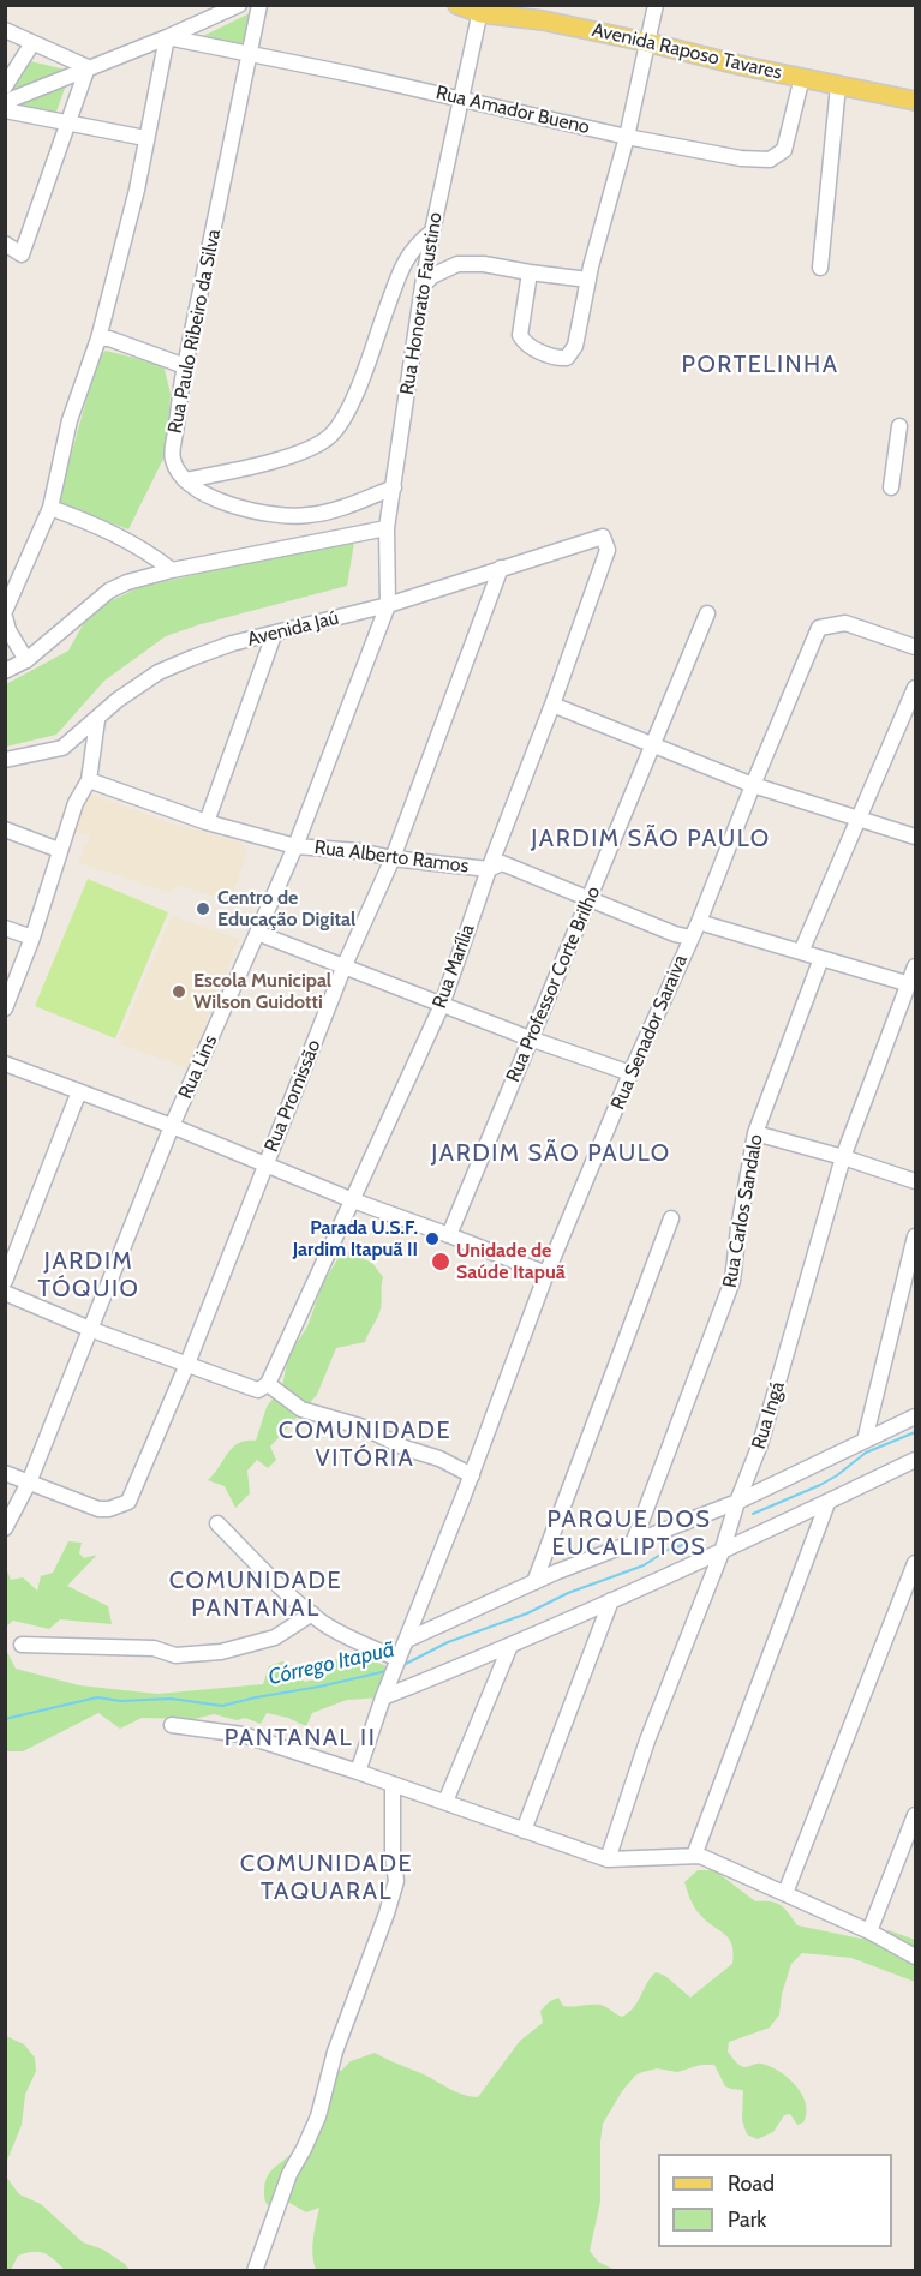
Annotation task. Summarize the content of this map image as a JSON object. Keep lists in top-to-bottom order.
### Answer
{
  "streets": {
    "main road": ["Avenida Raposo Tavares"],
    "street": [
      "Rua Amador Bueno",
      "Rua Honorato Faustino",
      "Rua Paulo Ribeiro da Silva",
      "Avenida Jaú",
      "Rua Alberto Ramos",
      "Rua Marília",
      "Rua Professor Corte Brilho",
      "Rua Senador Saraiva",
      "Rua Lins",
      "Rua Promissão",
      "Rua Carlos Sandalo",
      "Rua Ingá"
    ]
  },
  "crossings": [
    ["Avenida Raposo Tavares", "Rua Amador Bueno"],
    ["Avenida Raposo Tavares", "Rua Honorato Faustino"],
    ["Rua Amador Bueno", "Rua Honorato Faustino"],
    ["Rua Amador Bueno", "Rua Paulo Ribeiro da Silva"],
    ["Rua Honorato Faustino", "Avenida Jaú"],
    ["Rua Honorato Faustino", "Rua Lins"],
    ["Avenida Jaú", "Rua Marília"],
    ["Avenida Jaú", "Rua Lins"],
    ["Avenida Jaú", "Rua Promissão"],
    ["Rua Alberto Ramos", "Rua Marília"],
    ["Rua Alberto Ramos", "Rua Professor Corte Brilho"],
    ["Rua Alberto Ramos", "Rua Senador Saraiva"],
    ["Rua Alberto Ramos", "Rua Lins"],
    ["Rua Alberto Ramos", "Rua Promissão"],
    ["Rua Lins", "Rua Promissão"]
  ],
  "districts": [
    "PORTELINHA",
    "JARDIM SÃO PAULO",
    "JARDIM SÃO PAULO",
    "JARDIM TÓQUIO",
    "COMUNIDADE VITÓRIA",
    "PARQUE DOS EUCALIPTOS",
    "COMUNIDADE PANTANAL",
    "PANTANAL II",
    "COMUNIDADE TAQUARAL"
  ],
  "water": ["Córrego Itapuã"],
  "places": [
    "Centro de Educação Digital",
    "Escola Municipal Wilson Guidotti",
    "Parada U.S.F. Jardim Itapuã II",
    "Unidade de Saúde Itapuã"
  ],
  "legend": ["Road", "Park"]
}
